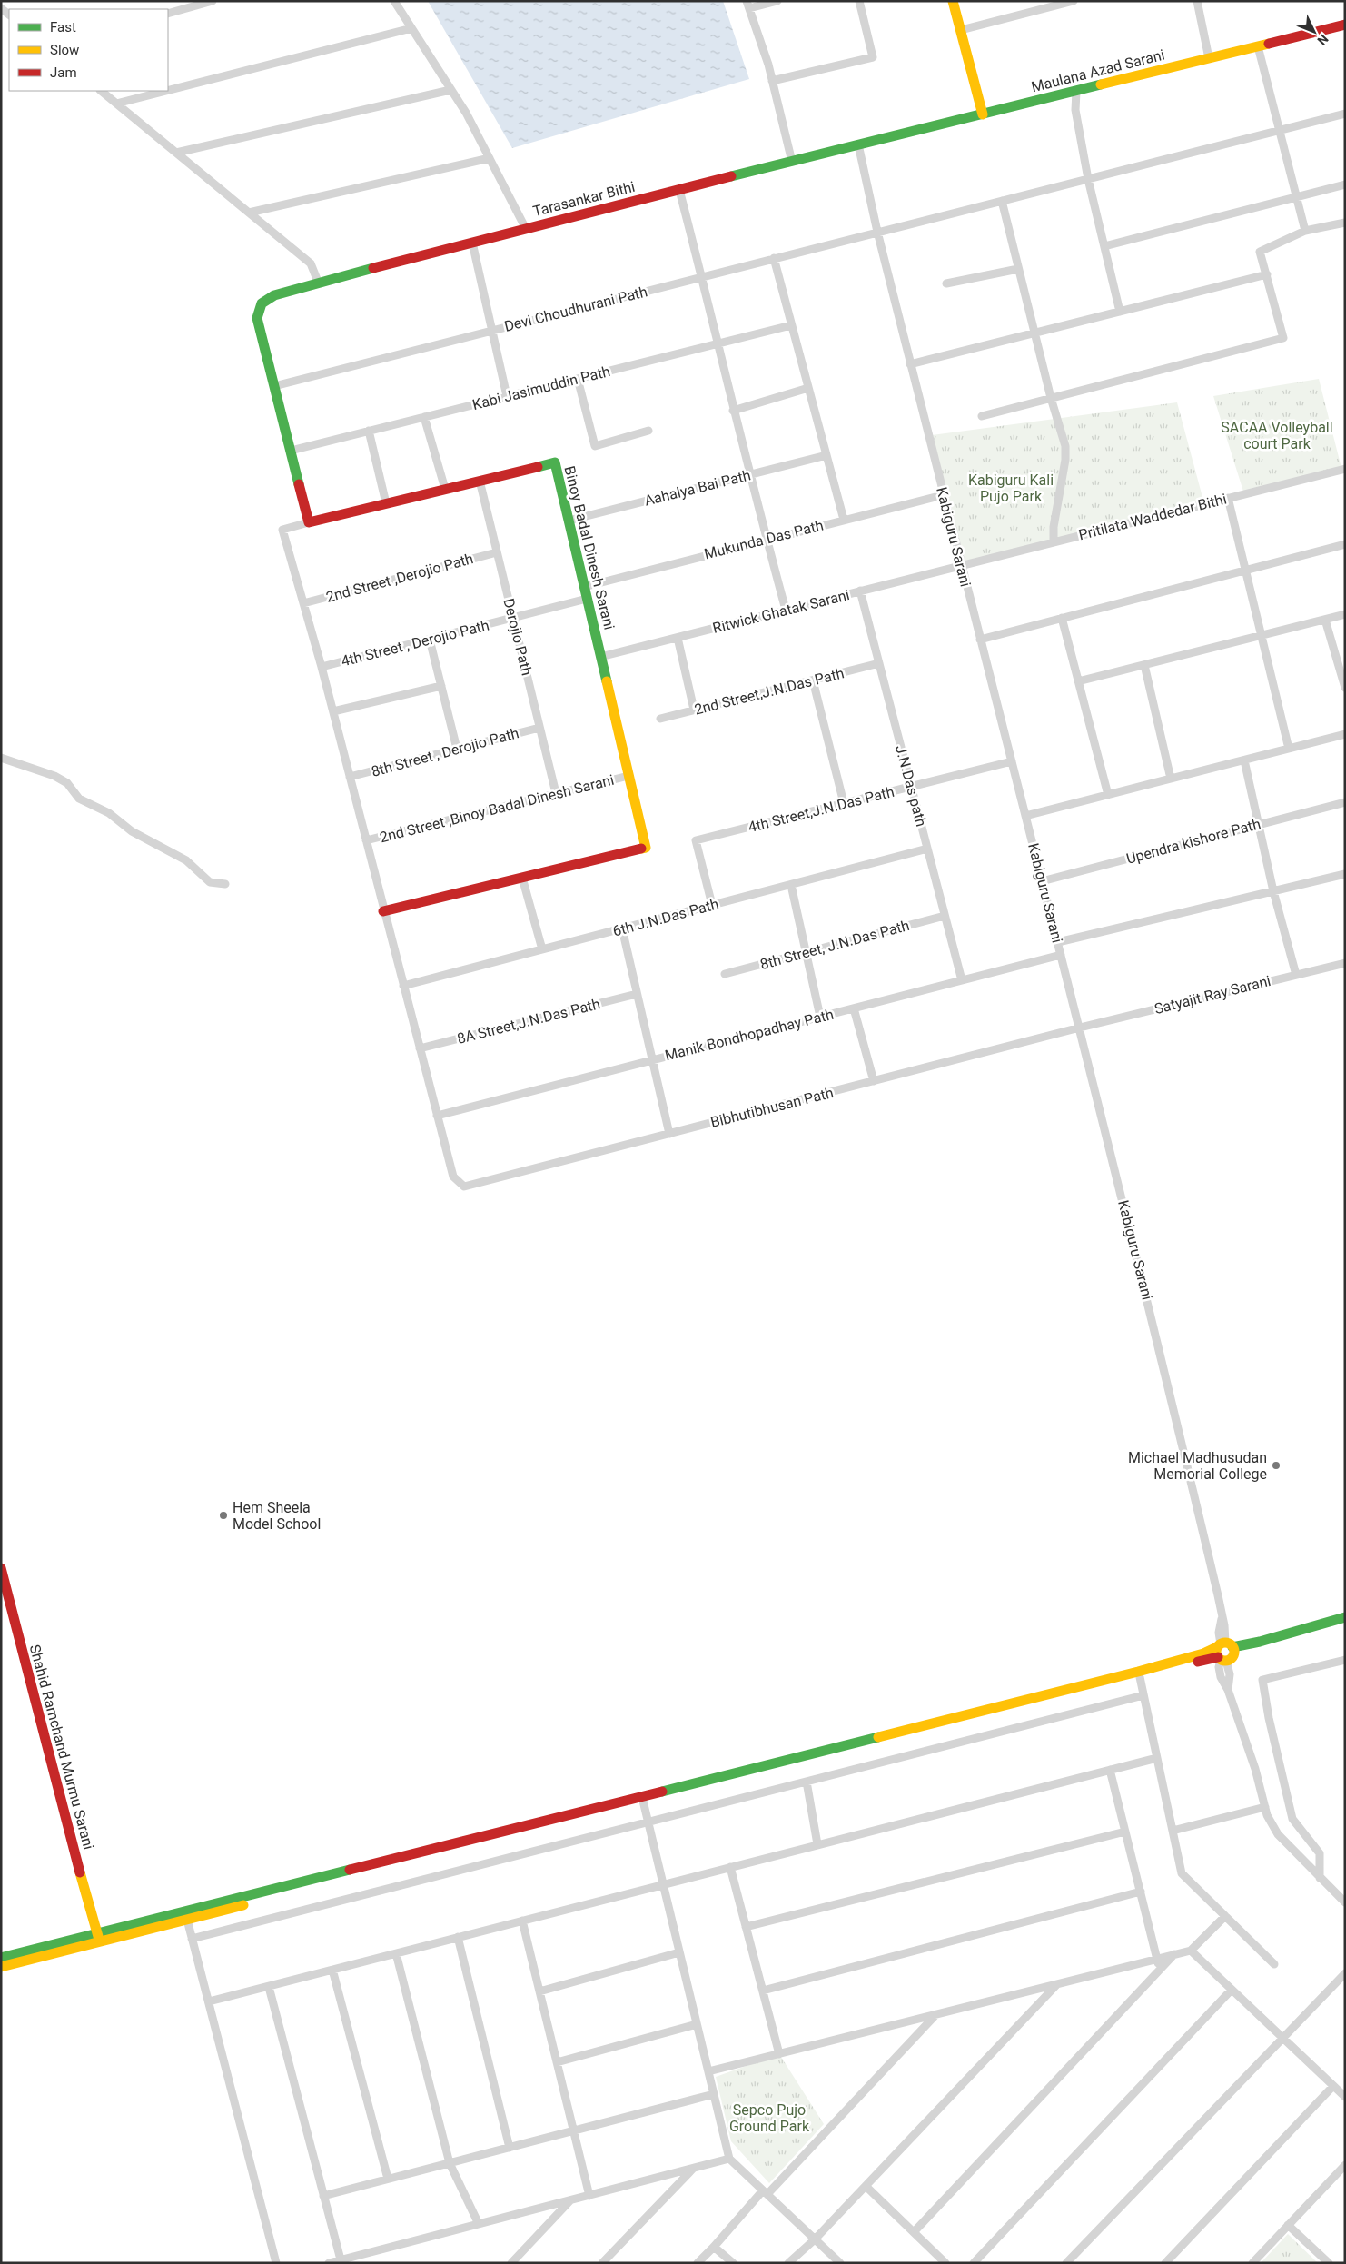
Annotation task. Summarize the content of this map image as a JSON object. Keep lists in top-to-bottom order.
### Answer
{
  "streets": {
    "street": [
      "Maulana Azad Sarani",
      "Tarasankar Bithi",
      "Devi Choudhurani Path",
      "Kabi Jasimuddin Path",
      "Aahalya Bai Path",
      "Pritilata Waddedar Bithi",
      "Kabiguru Sarani",
      "Mukunda Das Path",
      "Binoy Badal Dinesh Sarani",
      "2nd Street ,Derojio Path",
      "Ritwick Ghatak Sarani",
      "Derojio Path",
      "4th Street , Derojio Path",
      "2nd Street,J.N.Das Path",
      "8th Street , Derojio Path",
      "J.N.Das path",
      "2nd Street ,Binoy Badal Dinesh Sarani",
      "4th Street,J.N.Das Path",
      "Upendra kishore Path",
      "6th J.N.Das Path",
      "8th Street, J.N.Das Path",
      "Satyajit Ray Sarani",
      "8A Street,J.N.Das Path",
      "Manik Bondhopadhay Path",
      "Bibhutibhusan Path",
      "Shahid Ramchand Murmu Sarani"
    ]
  },
  "crossings": [
    ["Maulana Azad Sarani", "Tarasankar Bithi"],
    ["Maulana Azad Sarani", "Kabiguru Sarani"],
    ["Tarasankar Bithi", "Kabiguru Sarani"],
    ["Devi Choudhurani Path", "Kabiguru Sarani"],
    ["Aahalya Bai Path", "Binoy Badal Dinesh Sarani"],
    ["Pritilata Waddedar Bithi", "Kabiguru Sarani"],
    ["Pritilata Waddedar Bithi", "Ritwick Ghatak Sarani"],
    ["Kabiguru Sarani", "Mukunda Das Path"],
    ["Kabiguru Sarani", "Ritwick Ghatak Sarani"],
    ["Kabiguru Sarani", "4th Street,J.N.Das Path"],
    ["Kabiguru Sarani", "Upendra kishore Path"],
    ["Kabiguru Sarani", "Satyajit Ray Sarani"],
    ["Kabiguru Sarani", "Manik Bondhopadhay Path"],
    ["Kabiguru Sarani", "Bibhutibhusan Path"],
    ["Mukunda Das Path", "Binoy Badal Dinesh Sarani"],
    ["Binoy Badal Dinesh Sarani", "Ritwick Ghatak Sarani"],
    ["Binoy Badal Dinesh Sarani", "Derojio Path"],
    ["Binoy Badal Dinesh Sarani", "4th Street , Derojio Path"],
    ["Binoy Badal Dinesh Sarani", "2nd Street ,Binoy Badal Dinesh Sarani"],
    ["2nd Street ,Derojio Path", "Derojio Path"],
    ["Ritwick Ghatak Sarani", "J.N.Das path"],
    ["Derojio Path", "4th Street , Derojio Path"],
    ["Derojio Path", "8th Street , Derojio Path"],
    ["Derojio Path", "2nd Street ,Binoy Badal Dinesh Sarani"],
    ["2nd Street,J.N.Das Path", "J.N.Das path"],
    ["J.N.Das path", "4th Street,J.N.Das Path"],
    ["J.N.Das path", "6th J.N.Das Path"],
    ["J.N.Das path", "8th Street, J.N.Das Path"],
    ["J.N.Das path", "Manik Bondhopadhay Path"],
    ["4th Street,J.N.Das Path", "6th J.N.Das Path"],
    ["Satyajit Ray Sarani", "Bibhutibhusan Path"],
    ["Manik Bondhopadhay Path", "Bibhutibhusan Path"]
  ],
  "parks": ["SACAA Volleyball court Park", "Kabiguru Kali Pujo Park", "Sepco Pujo Ground Park"],
  "places": ["Michael Madhusudan Memorial College", "Hem Sheela Model School"],
  "legend": ["Fast", "Slow", "Jam"],
  "north": "bottom right"
}
